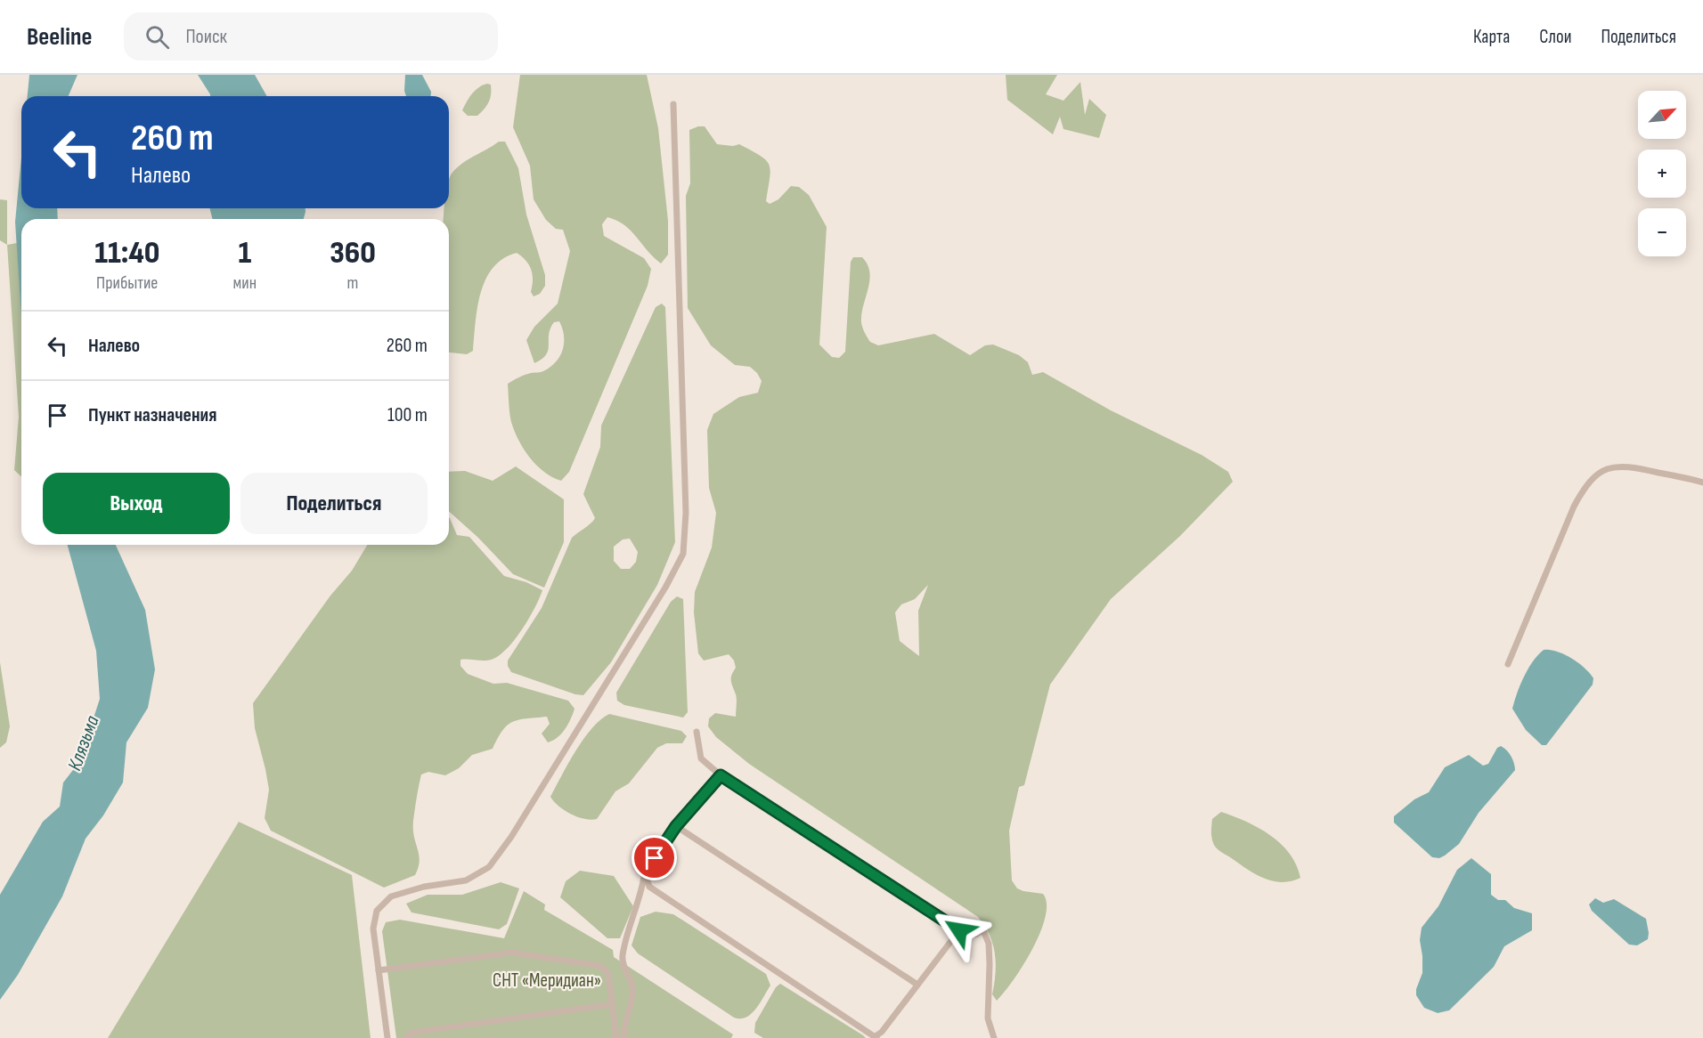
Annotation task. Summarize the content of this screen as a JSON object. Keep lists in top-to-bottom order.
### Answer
{
  "water": ["Клязьма"],
  "parks": ["СНТ «Меридиан»"],
  "north": "top right",
  "page": {
    "header": "Beeline",
    "search": "Поиск",
    "nav": ["Карта", "Слои", "Поделиться"],
    "map_buttons": ["+", "−"],
    "turn": ["260 m", "Налево"],
    "eta": [
      "11:40",
      "Прибытие",
      "1",
      "мин",
      "360",
      "m"
    ],
    "list": [
      {
        "name": "Налево",
        "value": "260 m"
      },
      {
        "name": "Пункт назначения",
        "value": "100 m"
      }
    ],
    "buttons": ["Выход", "Поделиться"]
  }
}
